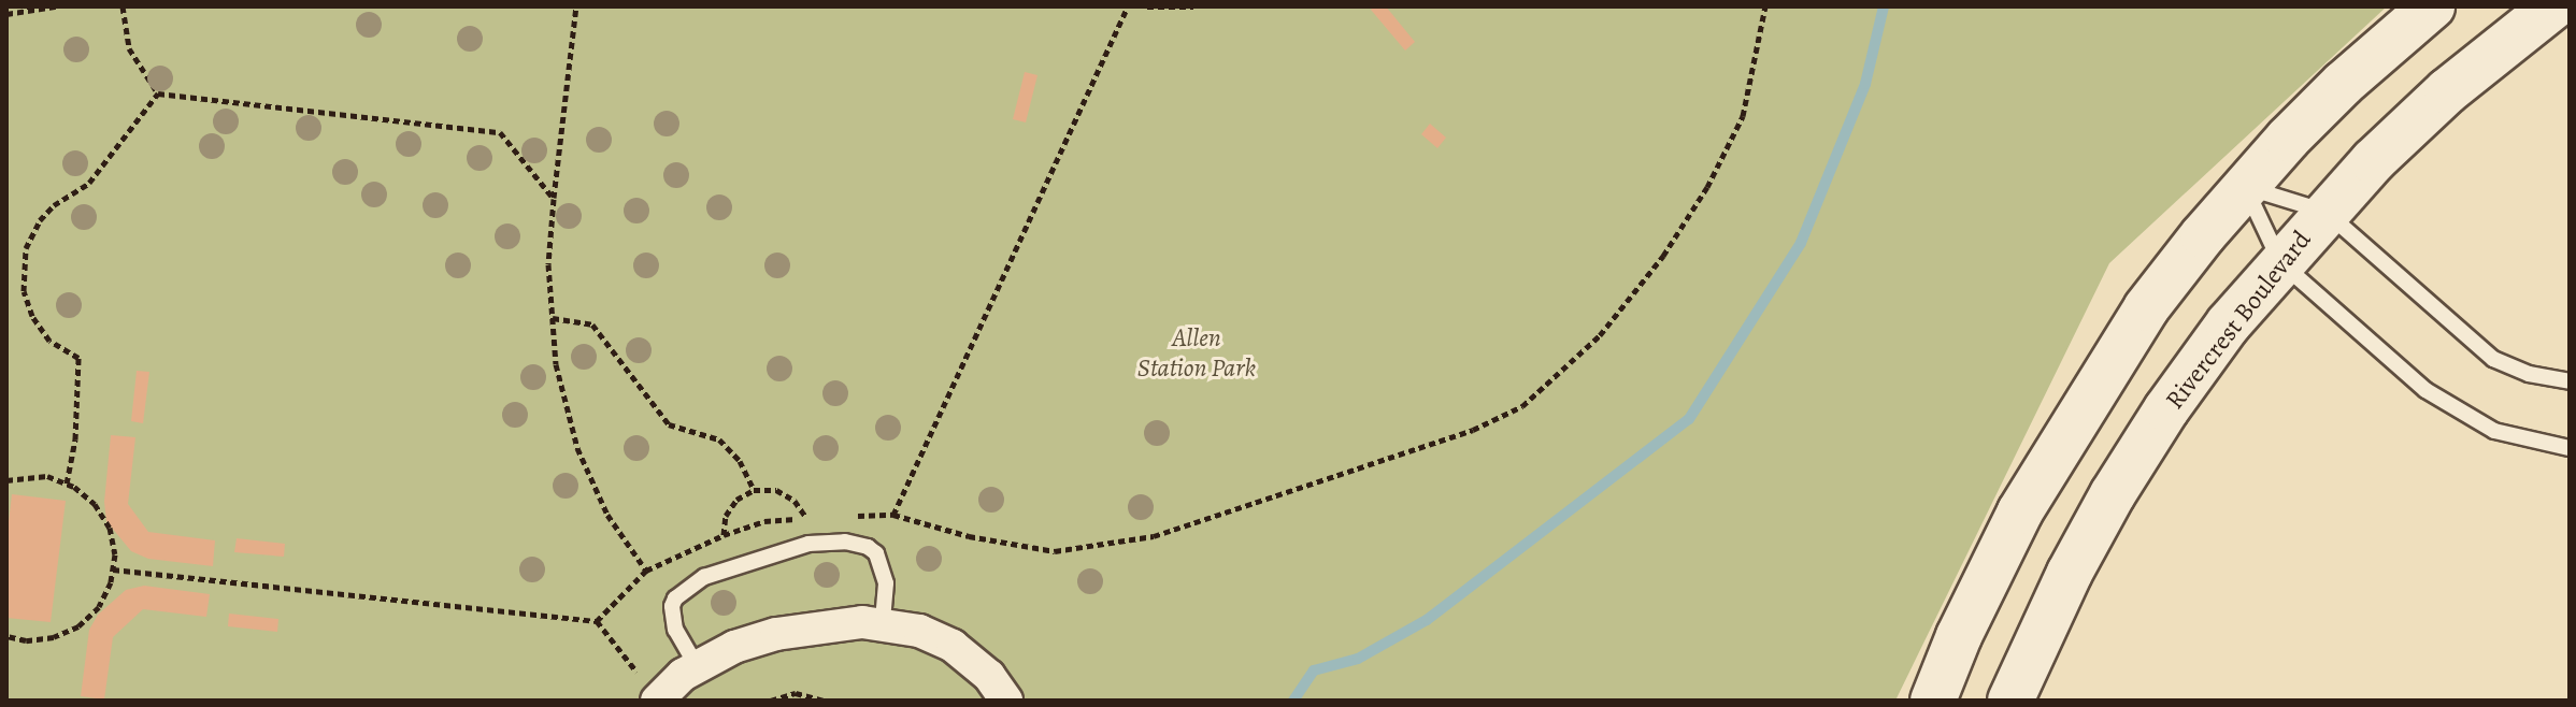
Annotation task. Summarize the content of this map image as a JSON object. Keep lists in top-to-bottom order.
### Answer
{
  "streets": {
    "street": ["Rivercrest Boulevard"]
  },
  "parks": ["Allen Station Park"]
}
